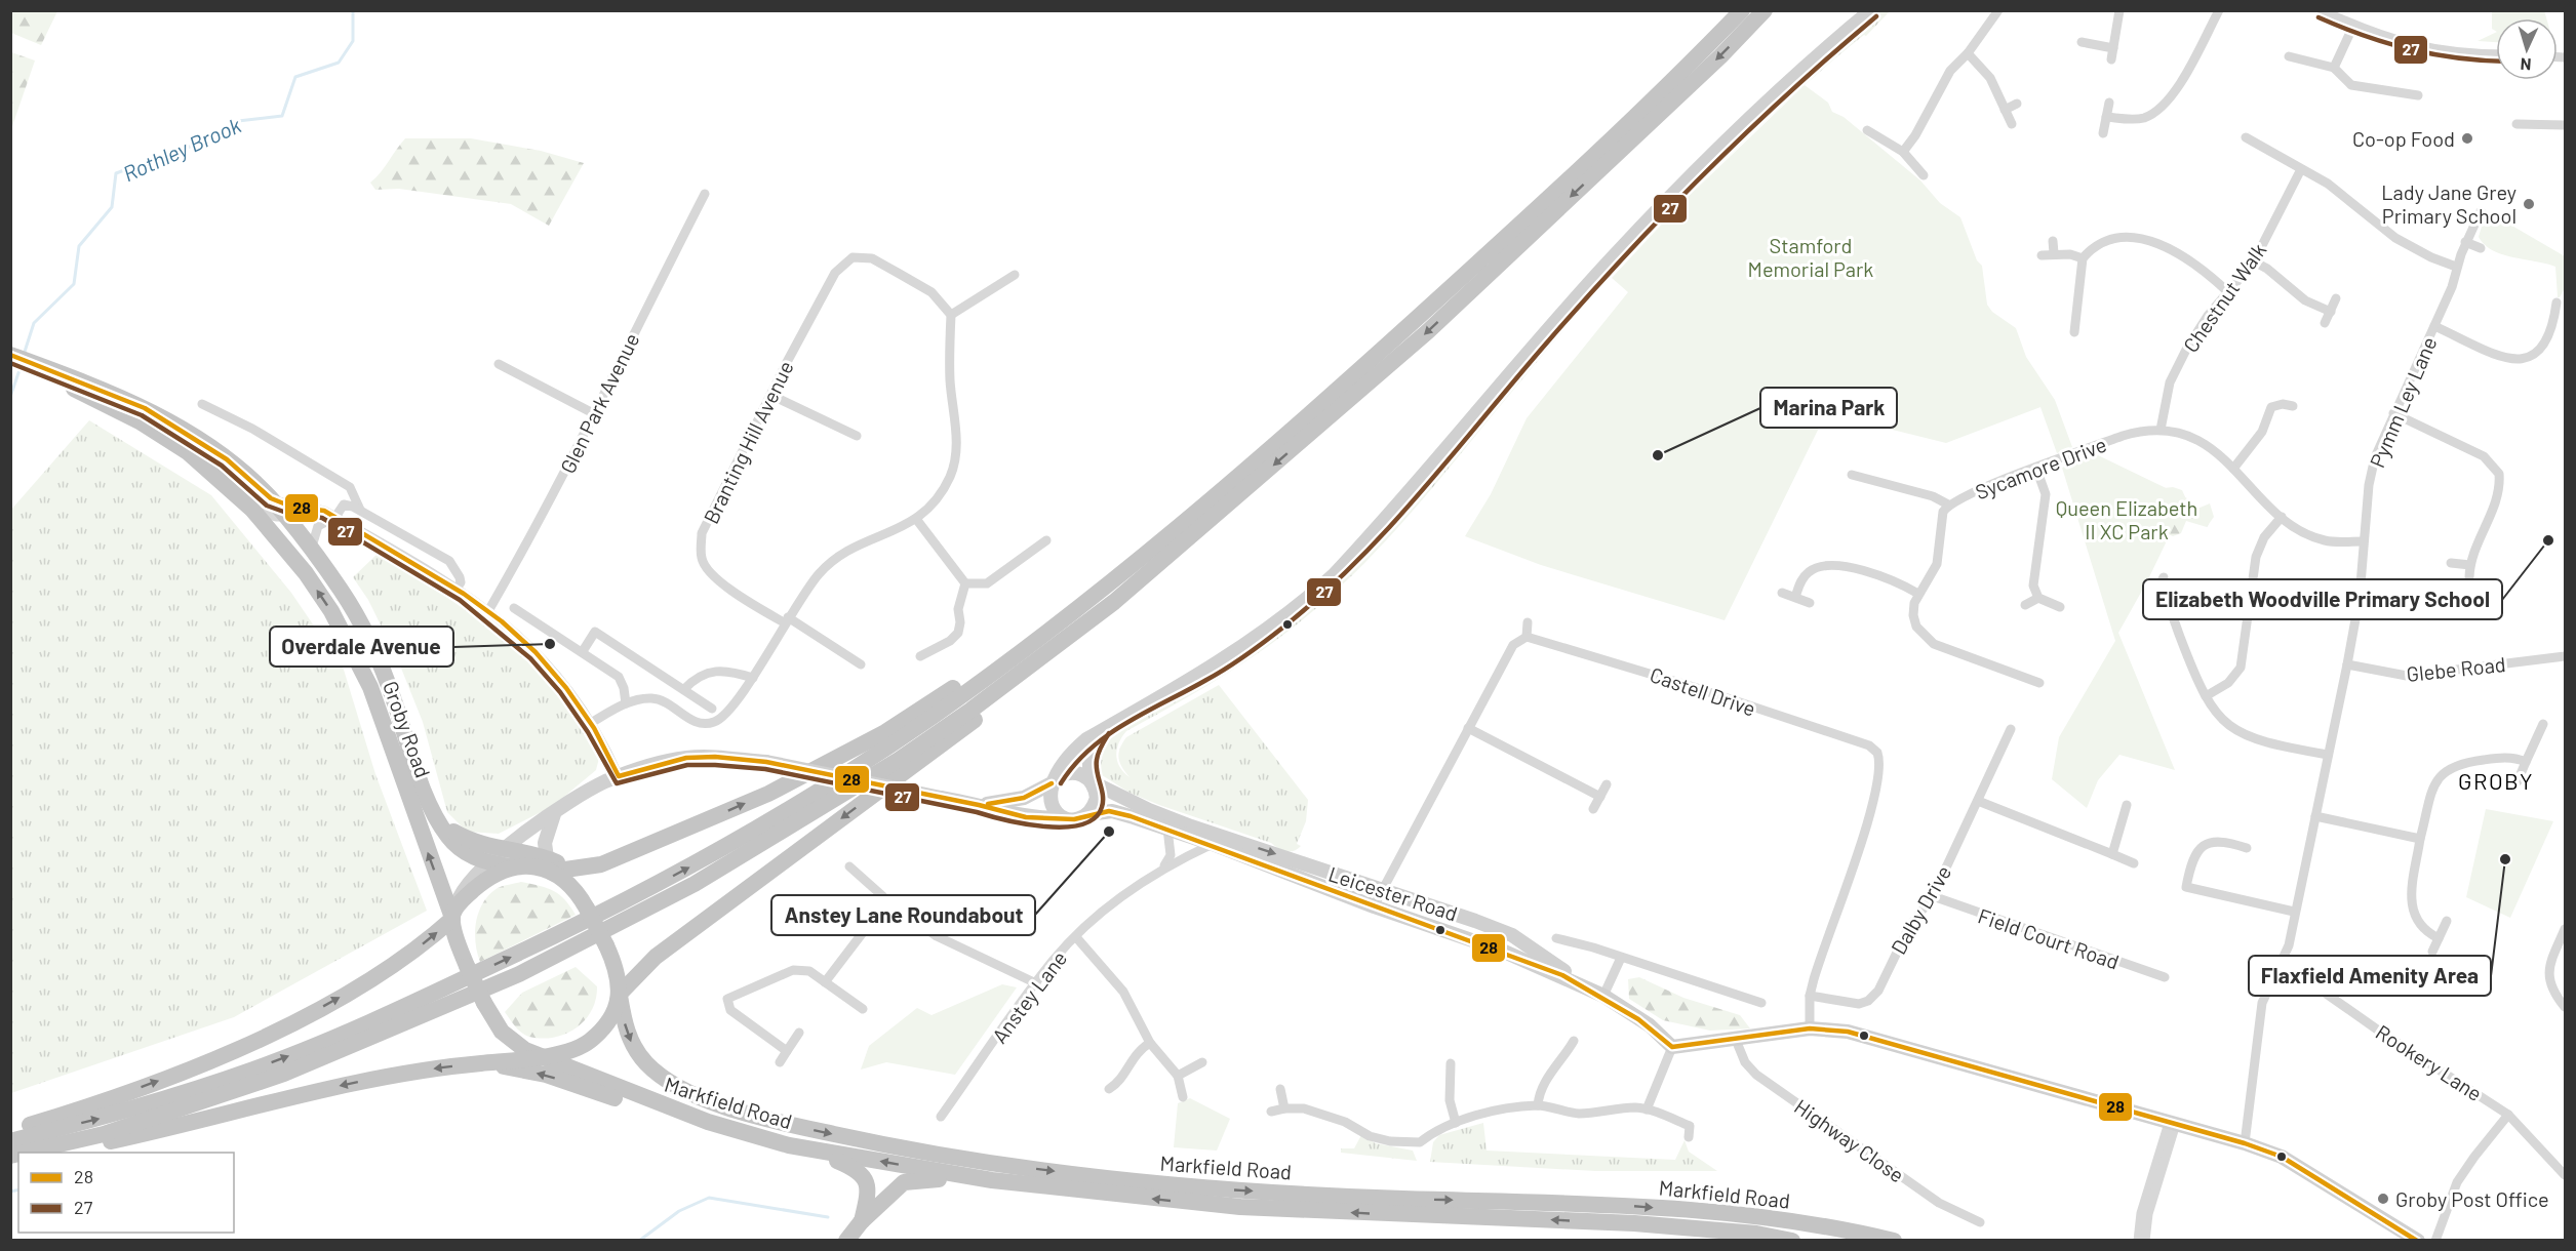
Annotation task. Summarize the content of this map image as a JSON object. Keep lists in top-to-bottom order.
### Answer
{
  "streets": {
    "highway": ["Groby Road", "Markfield Road"],
    "street": [
      "Chestnut Walk",
      "Pymm Ley Lane",
      "Glen Park Avenue",
      "Branting Hill Avenue",
      "Sycamore Drive",
      "Glebe Road",
      "Castell Drive",
      "Leicester Road",
      "Dalby Drive",
      "Field Court Road",
      "Anstey Lane",
      "Rookery Lane",
      "Highway Close"
    ]
  },
  "crossings": [
    ["Chestnut Walk", "Sycamore Drive"],
    ["Pymm Ley Lane", "Sycamore Drive"],
    ["Pymm Ley Lane", "Glebe Road"],
    ["Pymm Ley Lane", "Rookery Lane"],
    ["Glen Park Avenue", "Groby Road"],
    ["Groby Road", "Markfield Road"],
    ["Leicester Road", "Anstey Lane"],
    ["Dalby Drive", "Field Court Road"]
  ],
  "districts": ["GROBY"],
  "water": ["Rothley Brook"],
  "parks": ["Stamford Memorial Park", "Queen Elizabeth II XC Park"],
  "places": [
    "Co-op Food",
    "Lady Jane Grey Primary School",
    "Marina Park",
    "Elizabeth Woodville Primary School",
    "Overdale Avenue",
    "Anstey Lane Roundabout",
    "Flaxfield Amenity Area",
    "Groby Post Office"
  ],
  "lines": ["transit line 27", "transit line 28"],
  "legend": ["28", "27"],
  "north": "bottom"
}
